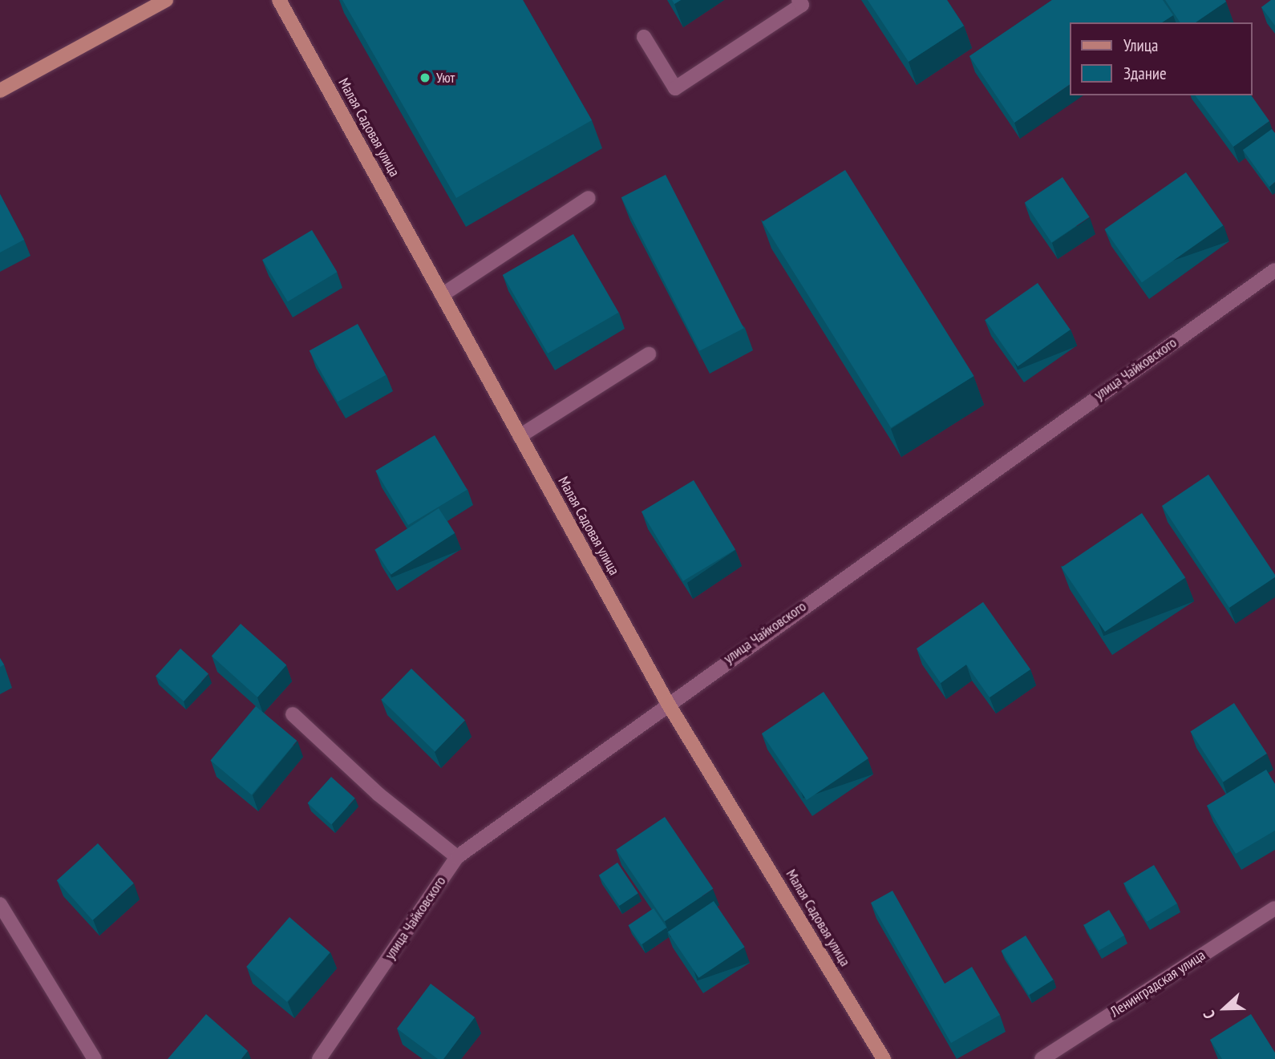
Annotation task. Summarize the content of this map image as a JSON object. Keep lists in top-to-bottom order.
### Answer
{
  "streets": {
    "main road": ["Малая Садовая улица"],
    "street": ["улица Чайковского", "Ленинградская улица"]
  },
  "crossings": [
    ["Малая Садовая улица", "улица Чайковского"]
  ],
  "places": ["Уют"],
  "legend": ["Улица", "Здание"],
  "north": "left"
}
